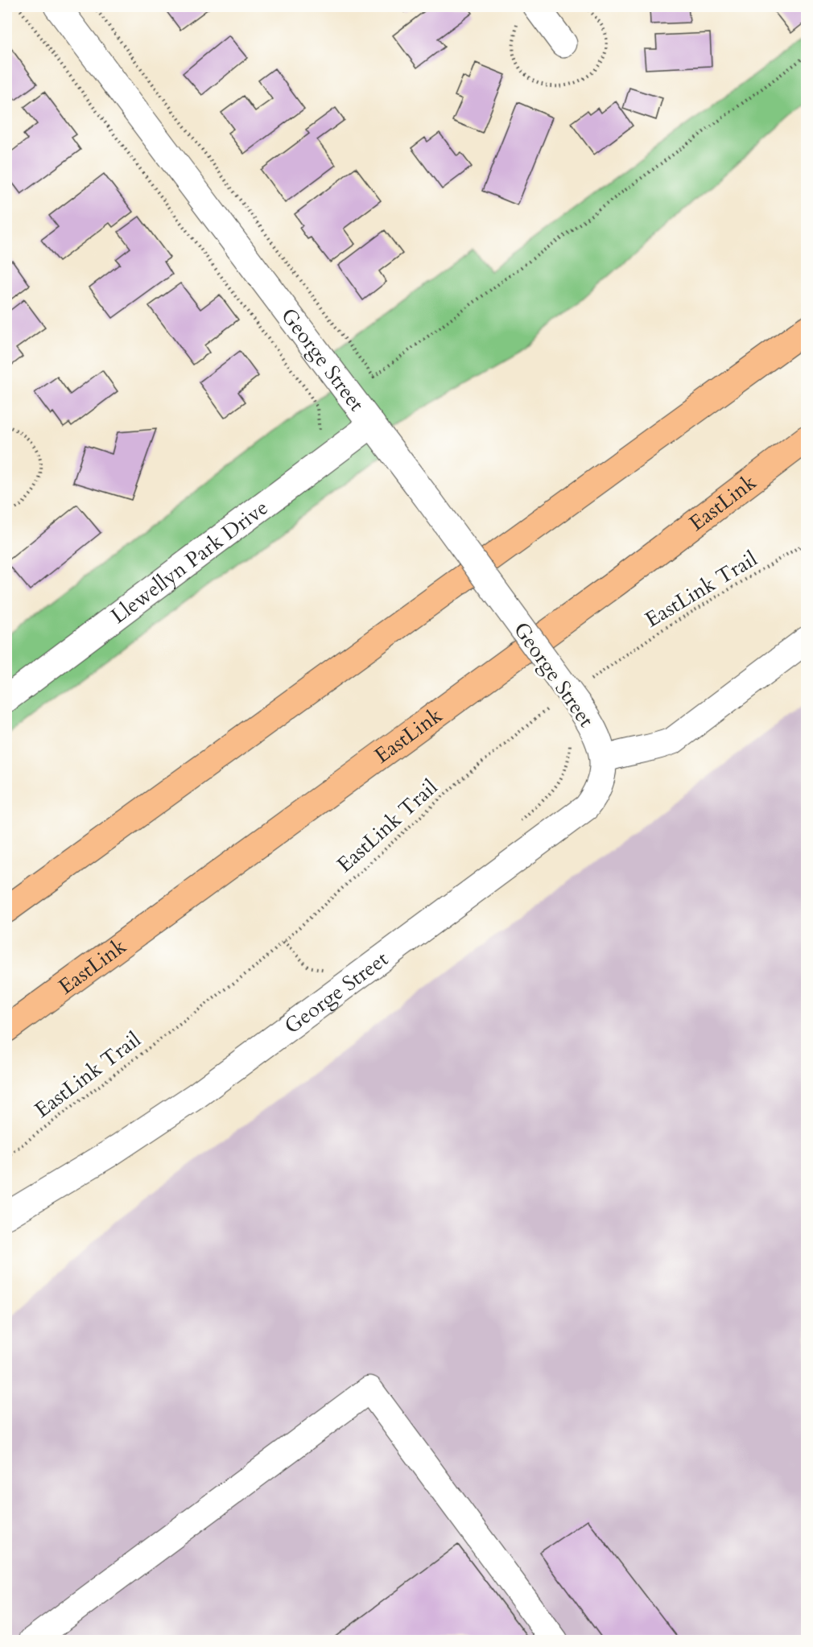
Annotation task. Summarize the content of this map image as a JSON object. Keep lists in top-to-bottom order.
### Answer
{
  "streets": {
    "highway": ["EastLink"],
    "street": ["George Street", "Llewellyn Park Drive"],
    "path": ["EastLink Trail"]
  },
  "crossings": [
    ["George Street", "Llewellyn Park Drive"],
    ["George Street", "EastLink Trail"]
  ]
}
